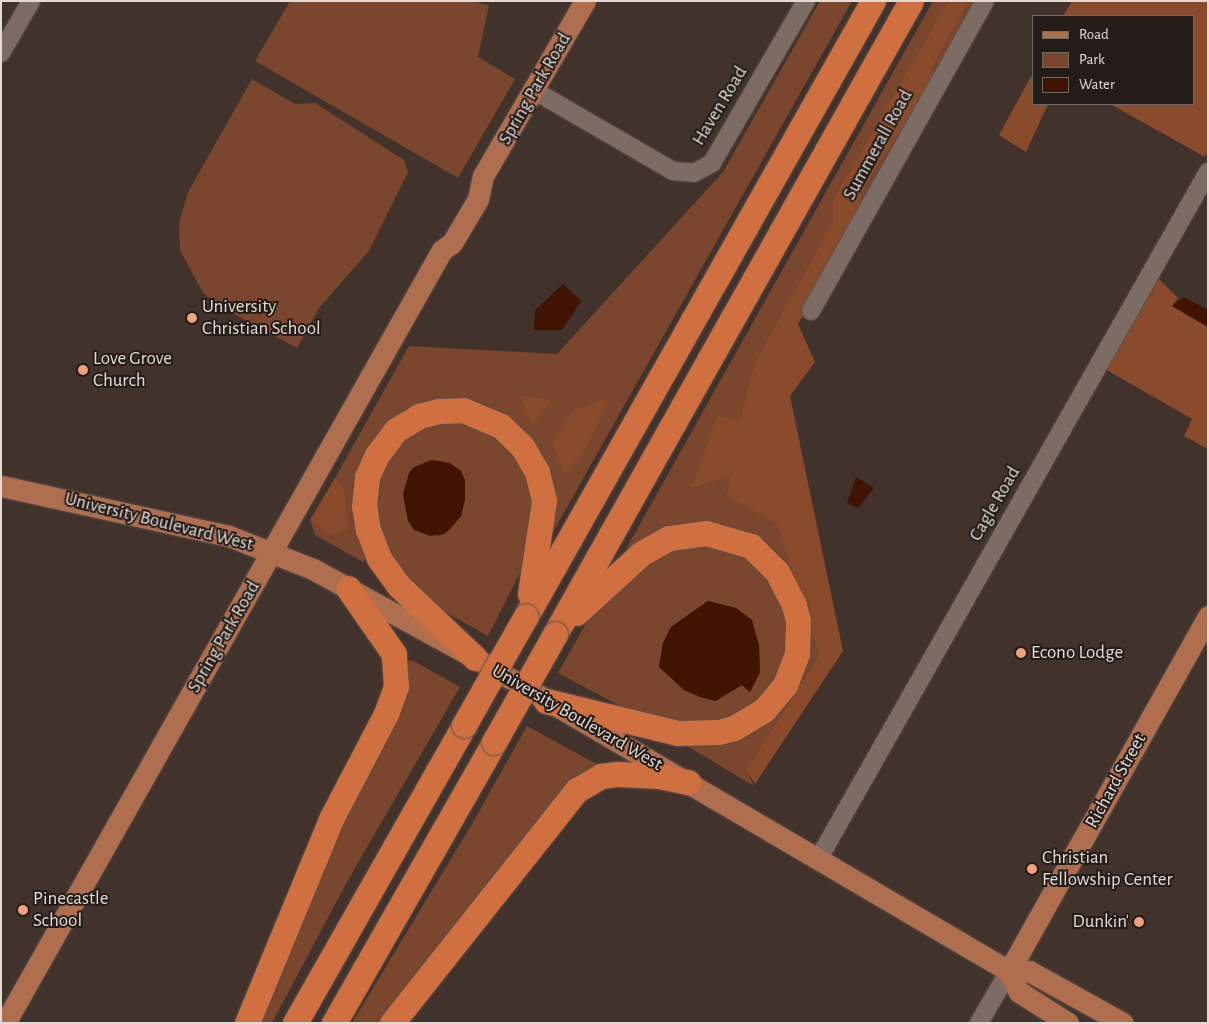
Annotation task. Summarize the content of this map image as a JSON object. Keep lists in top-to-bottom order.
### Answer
{
  "streets": {
    "main road": ["Spring Park Road", "University Boulevard West", "Richard Street"],
    "street": ["Haven Road", "Summerall Road", "Cagle Road"]
  },
  "crossings": [
    ["Spring Park Road", "Haven Road"],
    ["Spring Park Road", "University Boulevard West"],
    ["Cagle Road", "University Boulevard West"],
    ["University Boulevard West", "Richard Street"]
  ],
  "places": [
    "University Christian School",
    "Love Grove Church",
    "Econo Lodge",
    "Christian Fellowship Center",
    "Pinecastle School",
    "Dunkin'"
  ],
  "legend": ["Road", "Park", "Water"]
}
